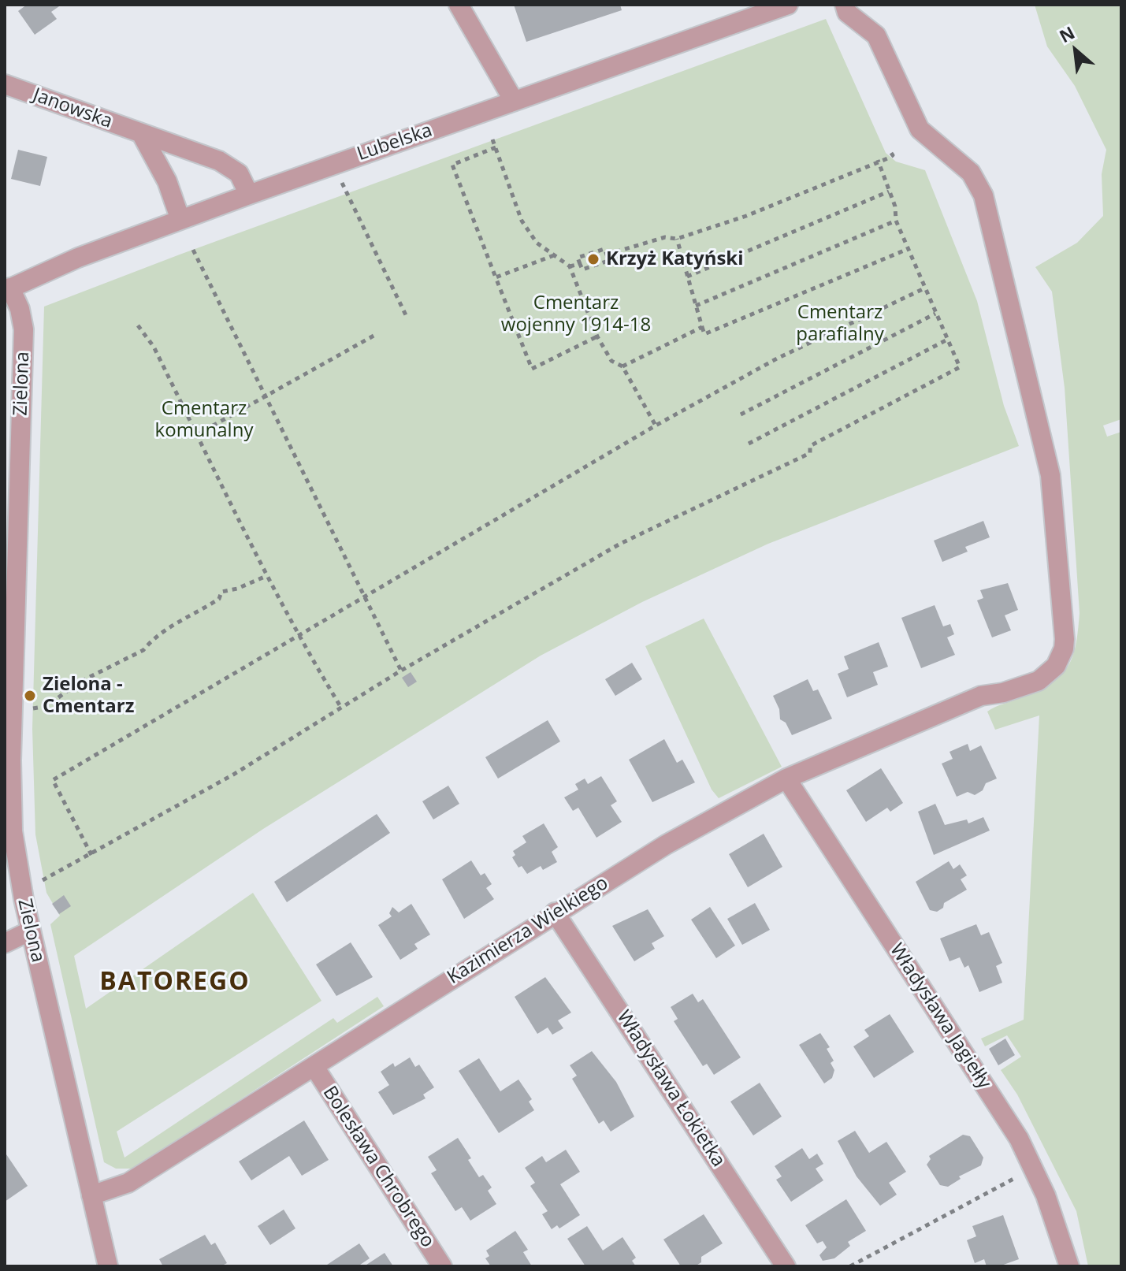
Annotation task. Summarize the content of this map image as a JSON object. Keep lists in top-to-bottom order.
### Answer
{
  "streets": {
    "street": [
      "Janowska",
      "Lubelska",
      "Zielona",
      "Kazimierza Wielkiego",
      "Władysława Jagiełły",
      "Władysława Łokietka",
      "Bolesława Chrobrego"
    ]
  },
  "crossings": [
    ["Janowska", "Lubelska"],
    ["Lubelska", "Zielona"],
    ["Zielona", "Kazimierza Wielkiego"],
    ["Kazimierza Wielkiego", "Władysława Jagiełły"],
    ["Kazimierza Wielkiego", "Władysława Łokietka"],
    ["Kazimierza Wielkiego", "Bolesława Chrobrego"]
  ],
  "districts": ["BATOREGO"],
  "parks": ["Cmentarz wojenny 1914-18", "Cmentarz parafialny", "Cmentarz komunalny"],
  "places": ["Krzyż Katyński", "Zielona - Cmentarz"],
  "north": "top left"
}
